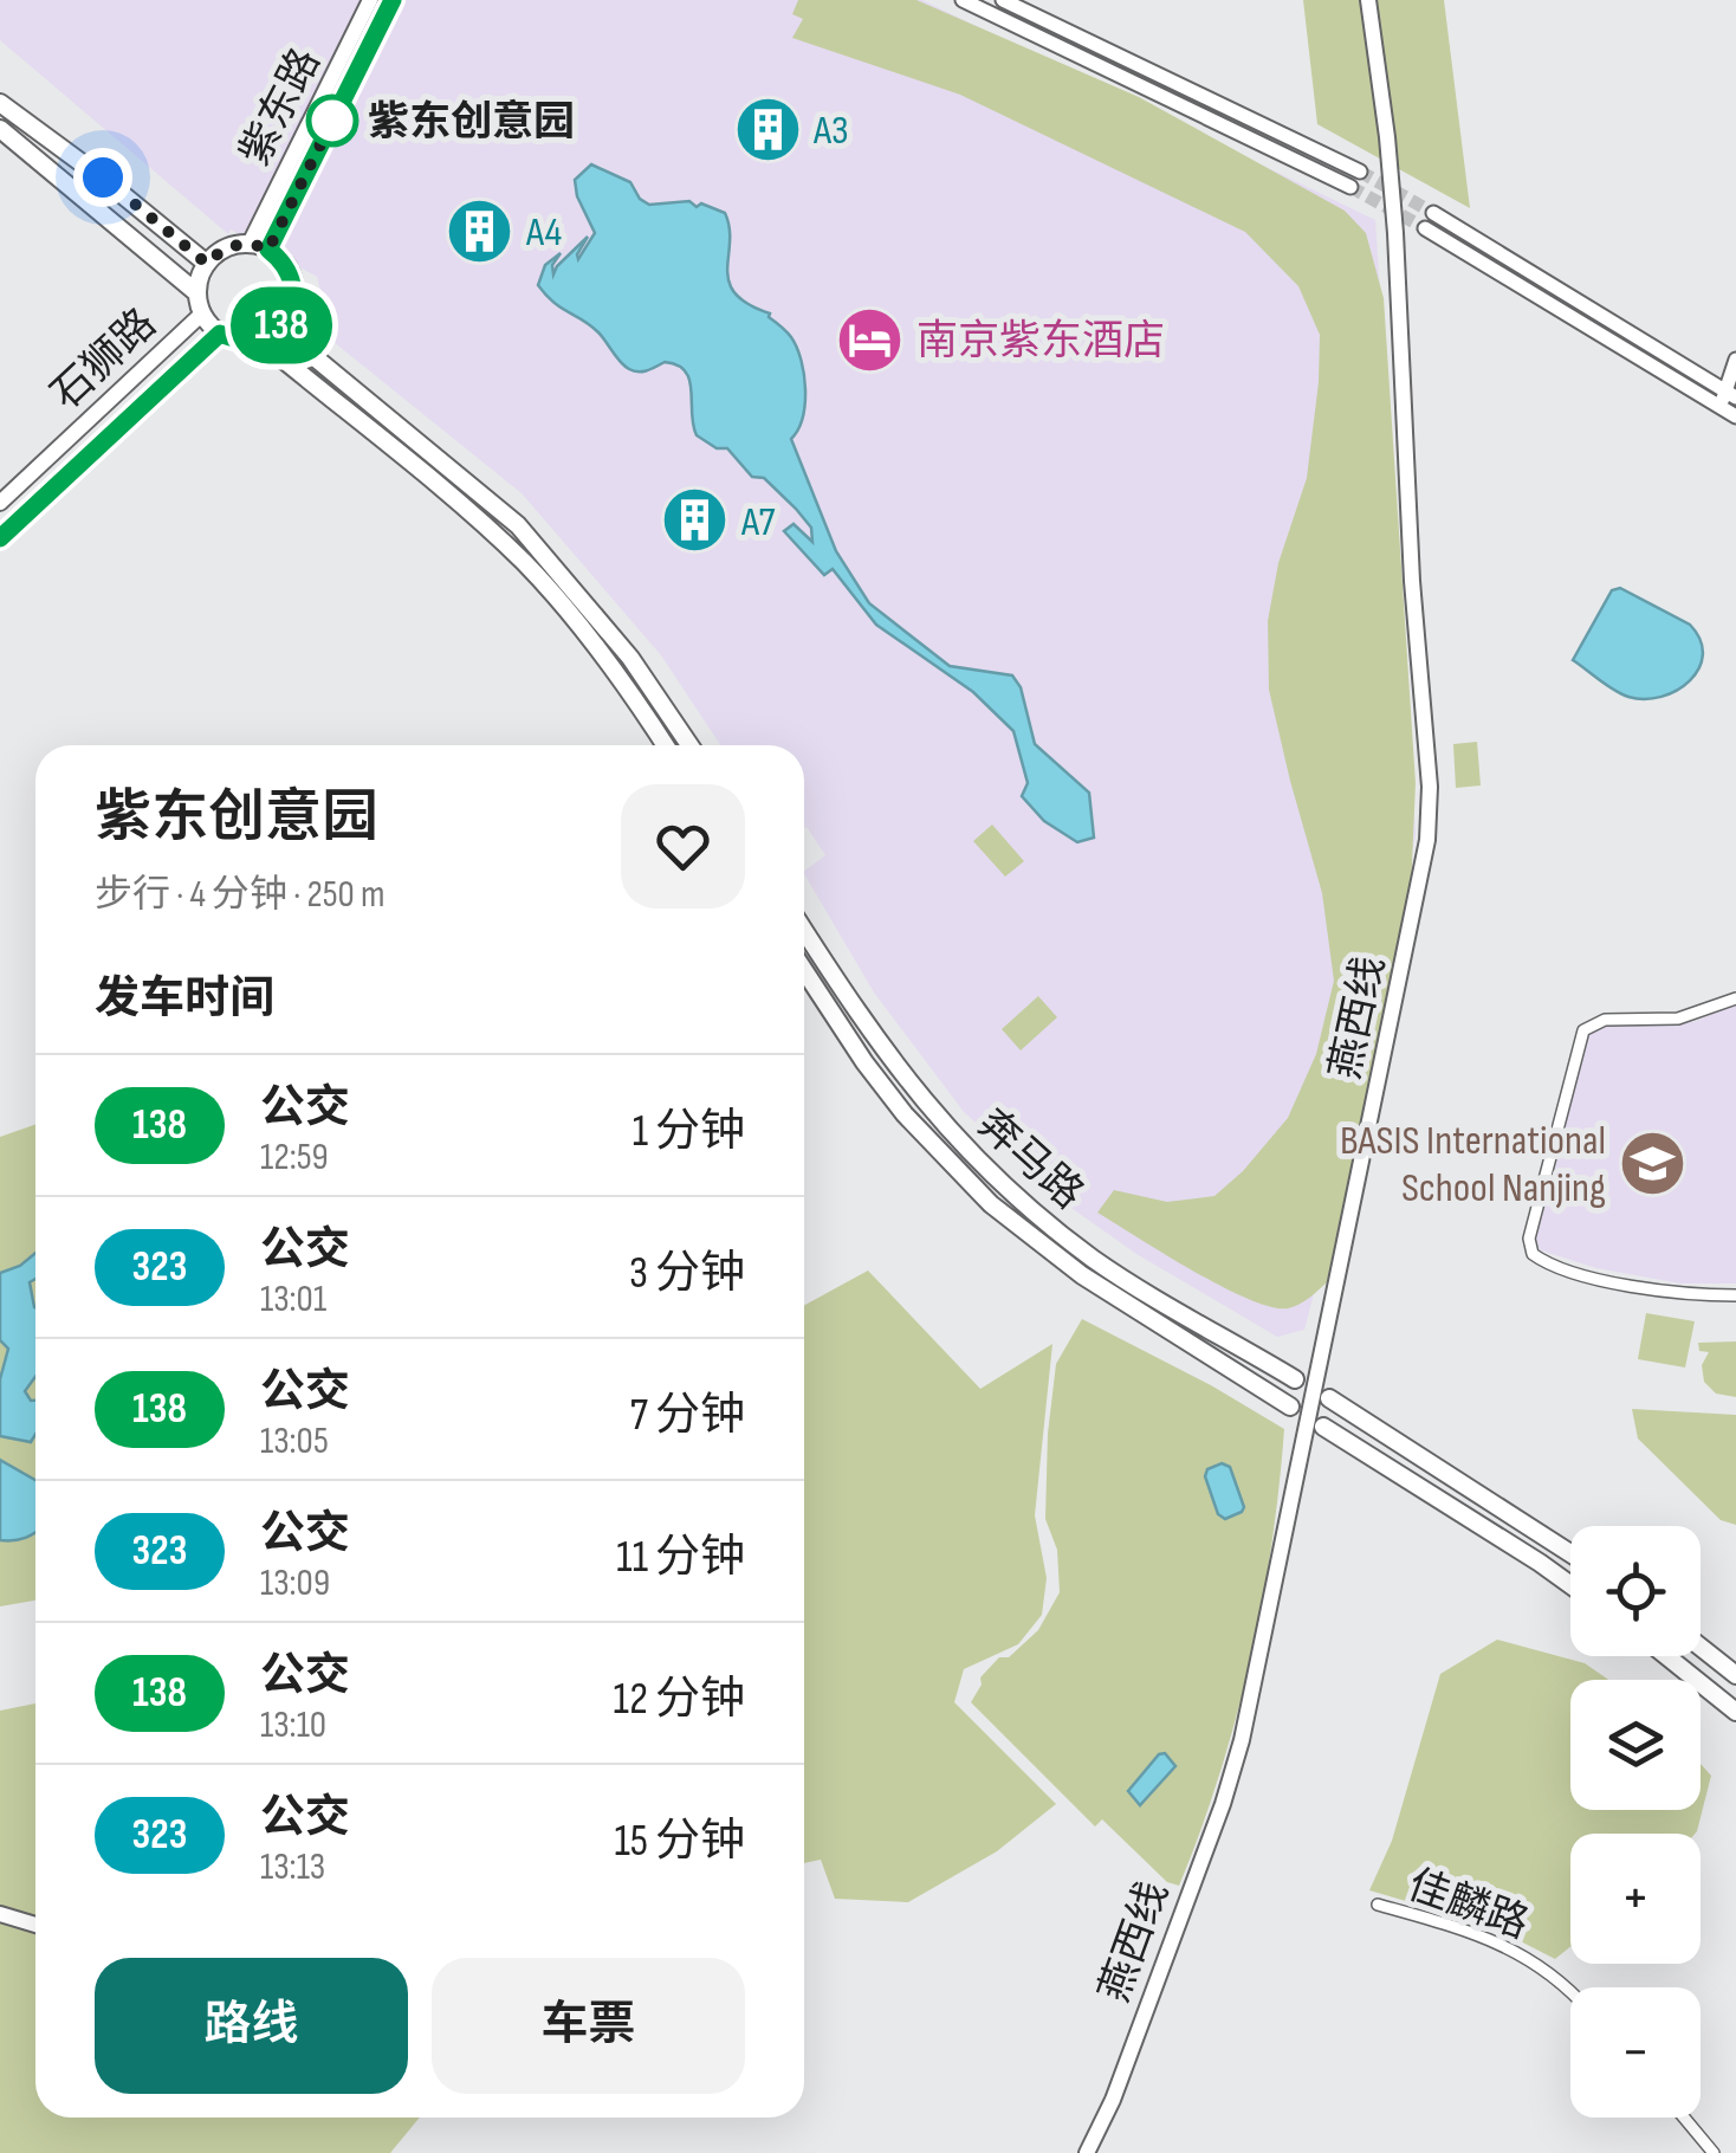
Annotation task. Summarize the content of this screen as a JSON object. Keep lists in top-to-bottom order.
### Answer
{
  "streets": {
    "main road": [
      "紫东路",
      "石狮路",
      "燕西线",
      "奔马路"
    ],
    "street": ["佳麟路"]
  },
  "crossings": [
    ["紫东路", "石狮路"]
  ],
  "places": {
    "other": ["紫东创意园"],
    "building": ["A3", "A4", "A7"],
    "hotel": ["南京紫东酒店"],
    "school or university": ["BASIS International School Nanjing"]
  },
  "lines": ["bus line 138"],
  "page": {
    "on_map": "138",
    "heading": [
      ["紫东创意园", "步行 · 4 分钟 · 250 m"],
      "发车时间"
    ],
    "list": [
      {
        "mark": "138",
        "name": "公交",
        "note": "12:59",
        "value": "1 分钟"
      },
      {
        "mark": "323",
        "name": "公交",
        "note": "13:01",
        "value": "3 分钟"
      },
      {
        "mark": "138",
        "name": "公交",
        "note": "13:05",
        "value": "7 分钟"
      },
      {
        "mark": "323",
        "name": "公交",
        "note": "13:09",
        "value": "11 分钟"
      },
      {
        "mark": "138",
        "name": "公交",
        "note": "13:10",
        "value": "12 分钟"
      },
      {
        "mark": "323",
        "name": "公交",
        "note": "13:13",
        "value": "15 分钟"
      }
    ],
    "map_buttons": ["+", "−"],
    "buttons": ["路线", "车票"]
  }
}
